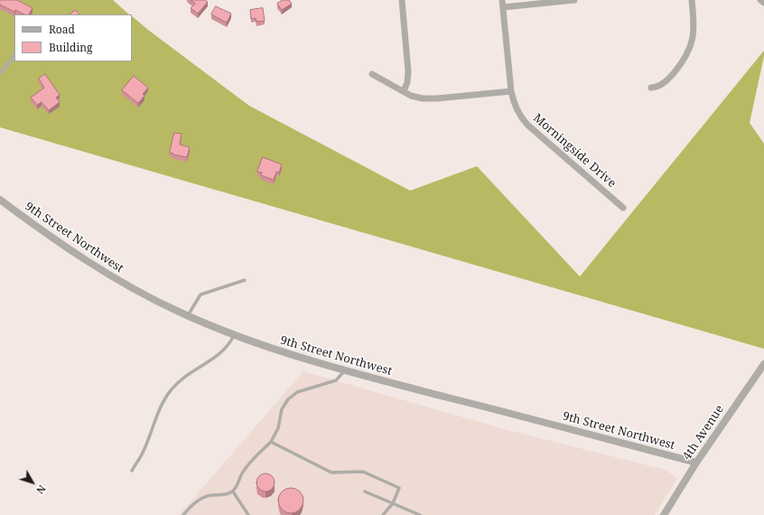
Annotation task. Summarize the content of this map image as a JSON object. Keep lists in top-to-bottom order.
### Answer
{
  "streets": {
    "street": ["Morningside Drive", "9th Street Northwest", "4th Avenue"]
  },
  "crossings": [
    ["9th Street Northwest", "4th Avenue"]
  ],
  "legend": ["Road", "Building"],
  "north": "bottom right"
}
